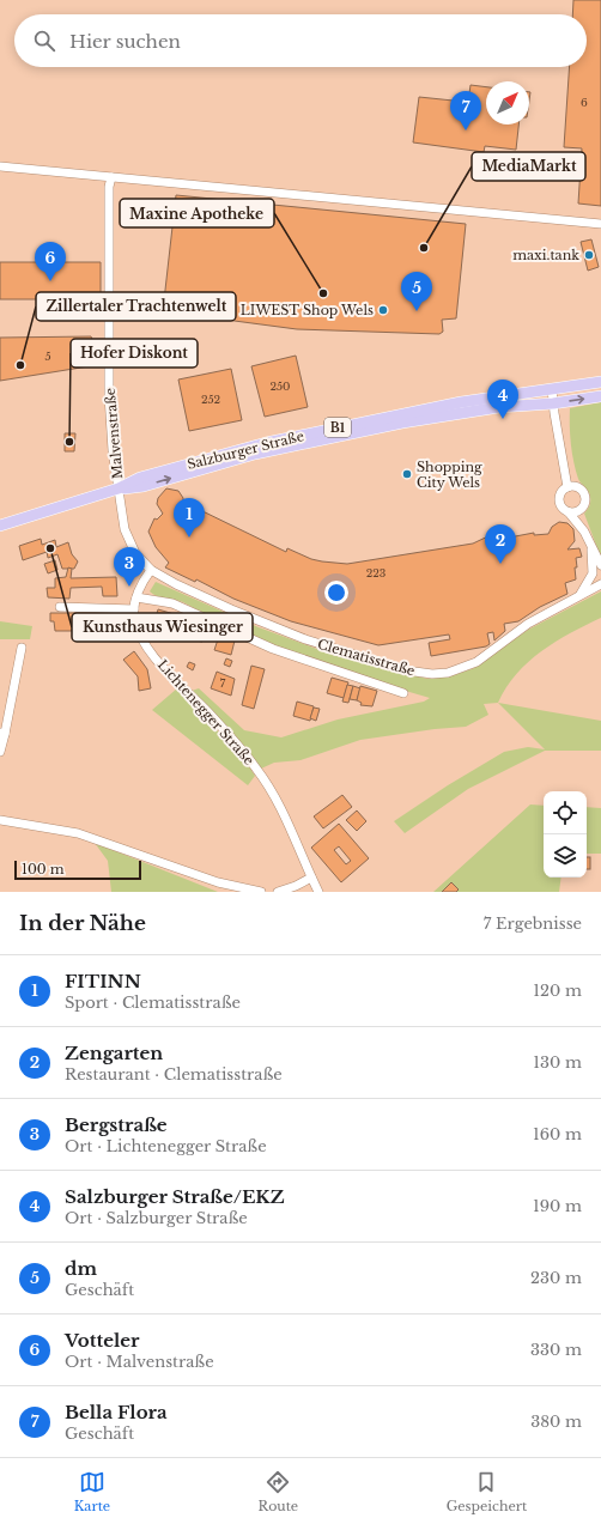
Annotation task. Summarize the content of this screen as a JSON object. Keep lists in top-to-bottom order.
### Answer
{
  "streets": {
    "main road": ["B1", "Salzburger Straße"],
    "street": ["Malvenstraße", "Clematisstraße", "Lichtenegger Straße"]
  },
  "crossings": [
    ["Malvenstraße", "Salzburger Straße"],
    ["Clematisstraße", "Lichtenegger Straße"]
  ],
  "places": [
    "MediaMarkt",
    "maxi.tank",
    "Maxine Apotheke",
    "LIWEST Shop Wels",
    "Zillertaler Trachtenwelt",
    "Hofer Diskont",
    "Shopping City Wels",
    "Kunsthaus Wiesinger"
  ],
  "house_numbers": [
    "6",
    "5",
    "250",
    "252",
    "223",
    "7"
  ],
  "scale_bar": "100 m",
  "north": "top right",
  "page": {
    "search": "Hier suchen",
    "pins": [
      "7",
      "6",
      "5",
      "4",
      "1",
      "2",
      "3"
    ],
    "scale": "100 m",
    "heading": ["In der Nähe", "7 Ergebnisse"],
    "list": [
      {
        "mark": "1",
        "name": "FITINN",
        "note": "Sport · Clematisstraße",
        "value": "120 m"
      },
      {
        "mark": "2",
        "name": "Zengarten",
        "note": "Restaurant · Clematisstraße",
        "value": "130 m"
      },
      {
        "mark": "3",
        "name": "Bergstraße",
        "note": "Ort · Lichtenegger Straße",
        "value": "160 m"
      },
      {
        "mark": "4",
        "name": "Salzburger Straße/EKZ",
        "note": "Ort · Salzburger Straße",
        "value": "190 m"
      },
      {
        "mark": "5",
        "name": "dm",
        "note": "Geschäft",
        "value": "230 m"
      },
      {
        "mark": "6",
        "name": "Votteler",
        "note": "Ort · Malvenstraße",
        "value": "330 m"
      },
      {
        "mark": "7",
        "name": "Bella Flora",
        "note": "Geschäft",
        "value": "380 m"
      }
    ],
    "nav": ["Karte", "Route", "Gespeichert"]
  }
}
